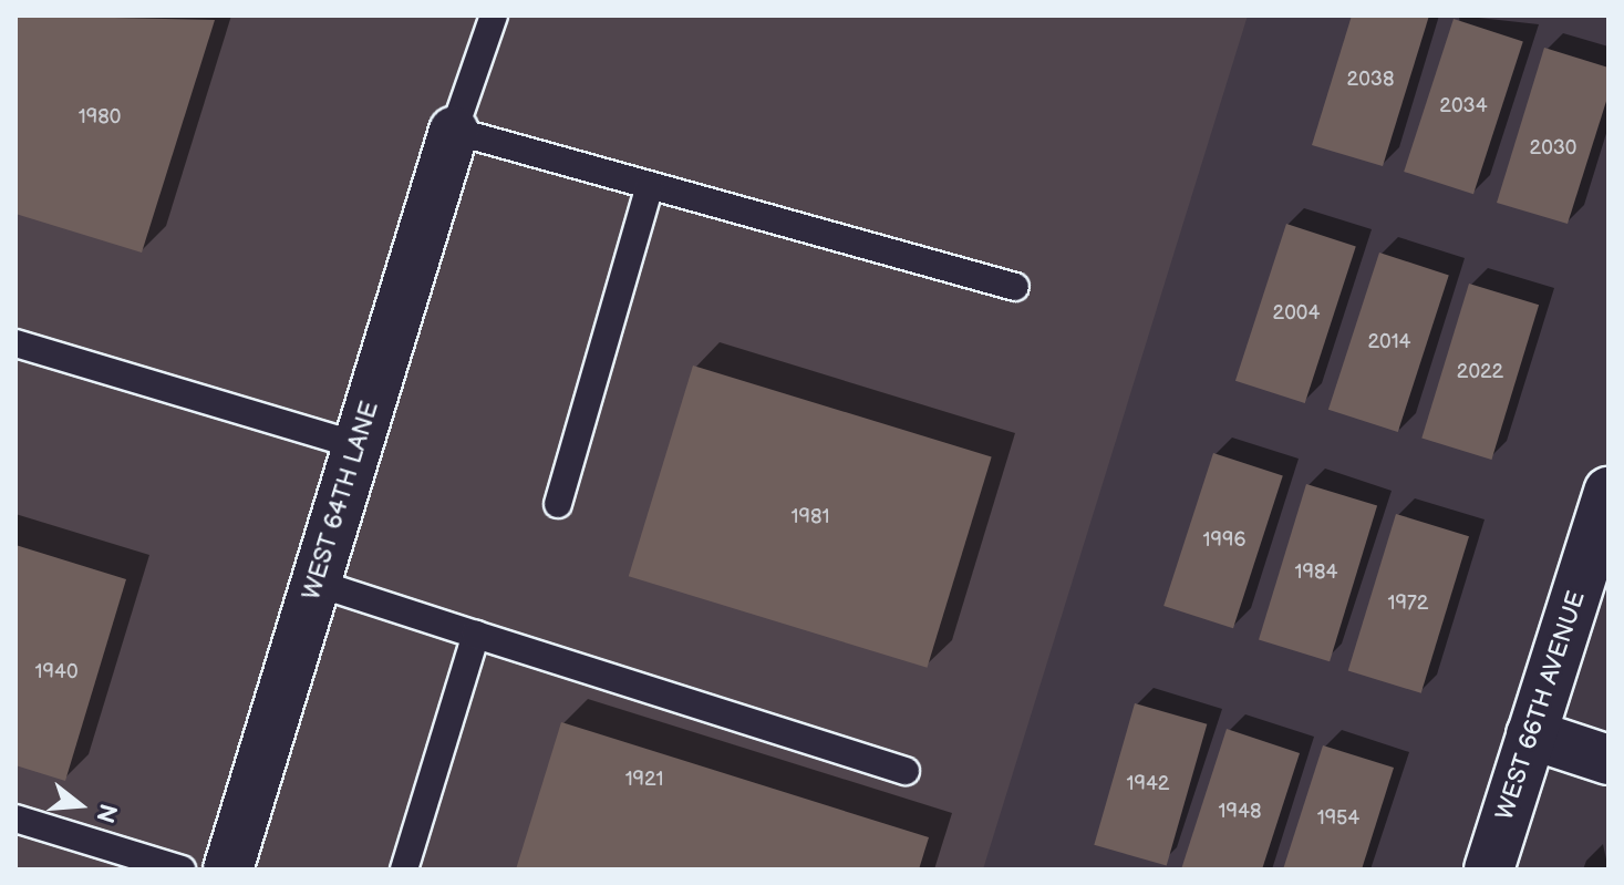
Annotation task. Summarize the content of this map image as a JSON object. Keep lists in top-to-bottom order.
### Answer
{
  "streets": {
    "street": ["WEST 64TH LANE", "WEST 66TH AVENUE"]
  },
  "house_numbers": [
    "2038",
    "2034",
    "1980",
    "2030",
    "2004",
    "2014",
    "2022",
    "1981",
    "1996",
    "1984",
    "1972",
    "1940",
    "1921",
    "1942",
    "1948",
    "1954"
  ],
  "north": "right"
}
